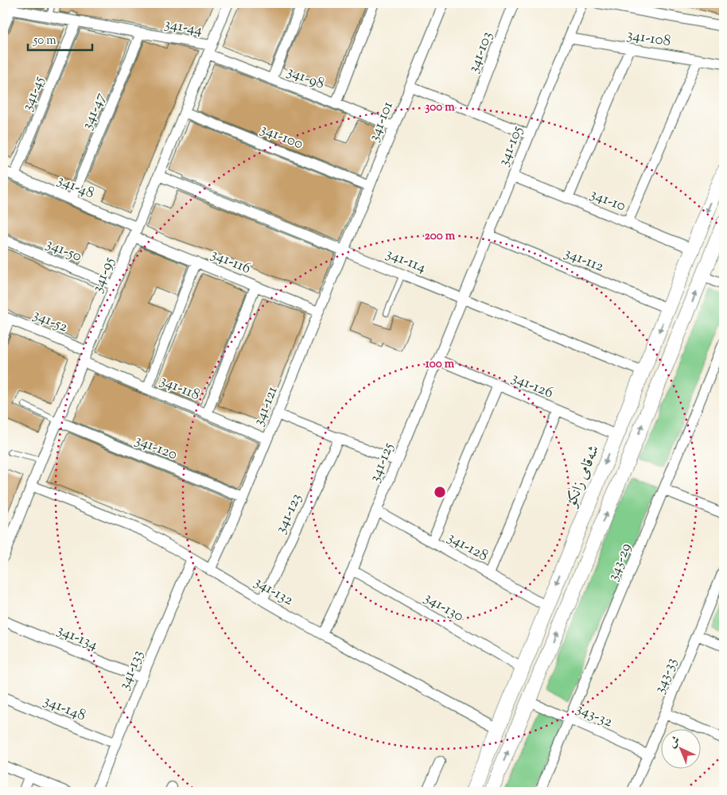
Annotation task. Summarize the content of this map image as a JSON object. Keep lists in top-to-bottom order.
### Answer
{
  "streets": {
    "main road": ["شەقامی زانکۆ"],
    "street": [
      "341-44",
      "341-108",
      "341-103",
      "341-98",
      "341-45",
      "341-47",
      "341-101",
      "341-100",
      "341-105",
      "341-48",
      "341-10",
      "341-50",
      "341-112",
      "341-114",
      "341-116",
      "341-95",
      "341-52",
      "341-126",
      "341-118",
      "341-121",
      "341-120",
      "341-125",
      "341-123",
      "341-128",
      "343-29",
      "341-132",
      "341-130",
      "341-134",
      "341-133",
      "343-33",
      "341-148",
      "343-32"
    ]
  },
  "crossings": [
    ["341-44", "341-98"],
    ["341-44", "341-45"],
    ["341-44", "341-47"],
    ["341-44", "341-95"],
    ["341-108", "341-105"],
    ["341-98", "341-101"],
    ["341-98", "341-95"],
    ["341-45", "341-48"],
    ["341-47", "341-48"],
    ["341-101", "341-100"],
    ["341-101", "341-114"],
    ["341-101", "341-121"],
    ["341-100", "341-95"],
    ["341-105", "341-10"],
    ["341-105", "341-112"],
    ["341-105", "341-114"],
    ["341-105", "341-125"],
    ["341-48", "341-116"],
    ["341-48", "341-95"],
    ["341-10", "شەقامی زانکۆ"],
    ["341-50", "341-95"],
    ["341-112", "شەقامی زانکۆ"],
    ["341-114", "341-95"],
    ["341-114", "341-121"],
    ["341-114", "341-125"],
    ["341-114", "شەقامی زانکۆ"],
    ["341-116", "341-95"],
    ["341-116", "341-121"],
    ["341-95", "341-52"],
    ["341-95", "341-118"],
    ["341-95", "341-120"],
    ["341-95", "341-132"],
    ["341-126", "341-125"],
    ["341-126", "شەقامی زانکۆ"],
    ["341-118", "341-121"],
    ["341-121", "341-120"],
    ["341-121", "341-132"],
    ["341-125", "341-128"],
    ["341-125", "341-132"],
    ["341-125", "341-130"],
    ["شەقامی زانکۆ", "341-128"],
    ["شەقامی زانکۆ", "341-132"],
    ["شەقامی زانکۆ", "341-130"],
    ["341-123", "341-132"],
    ["343-29", "343-32"],
    ["341-132", "341-133"],
    ["341-134", "341-133"],
    ["341-133", "341-148"],
    ["343-33", "343-32"]
  ],
  "scale_bar": "50 m",
  "north": "top left",
  "rings": ["300 m", "200 m", "100 m"]
}
